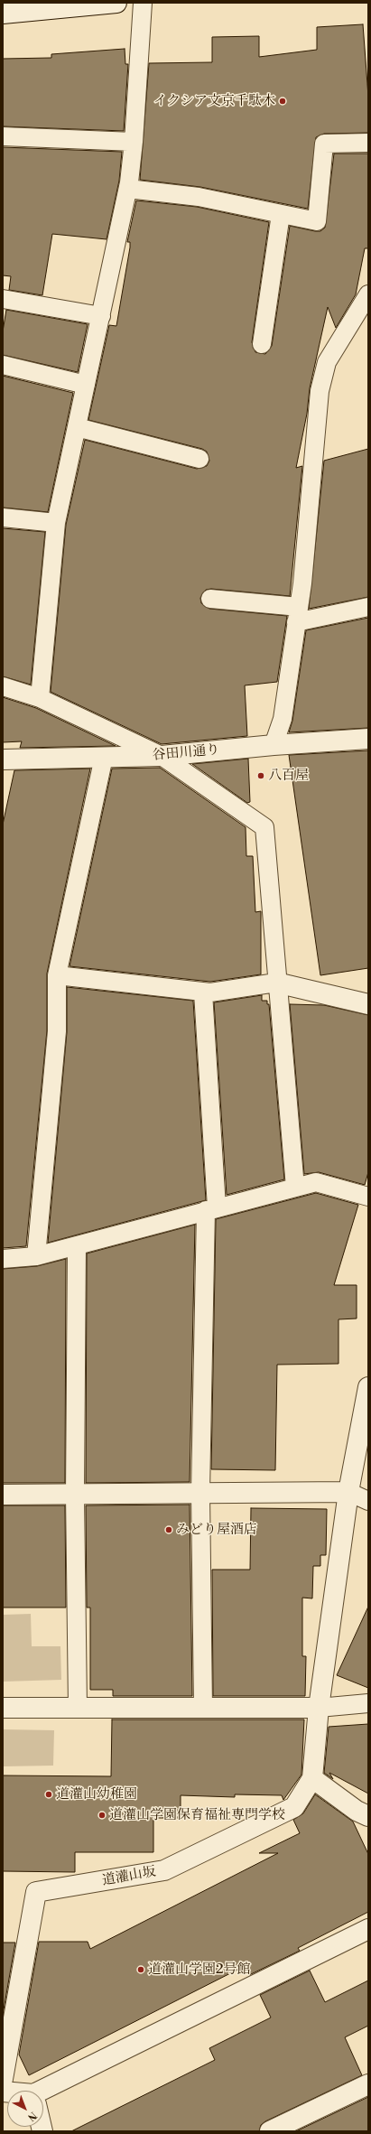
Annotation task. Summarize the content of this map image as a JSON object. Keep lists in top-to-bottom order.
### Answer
{
  "streets": {
    "street": ["谷田川通り", "道灌山坂"]
  },
  "places": [
    "イクシア文京千駄木",
    "八百屋",
    "みどり屋酒店",
    "道灌山幼稚園",
    "道灌山学園保育福祉専門学校",
    "道灌山学園2号館"
  ],
  "north": "bottom right"
}
